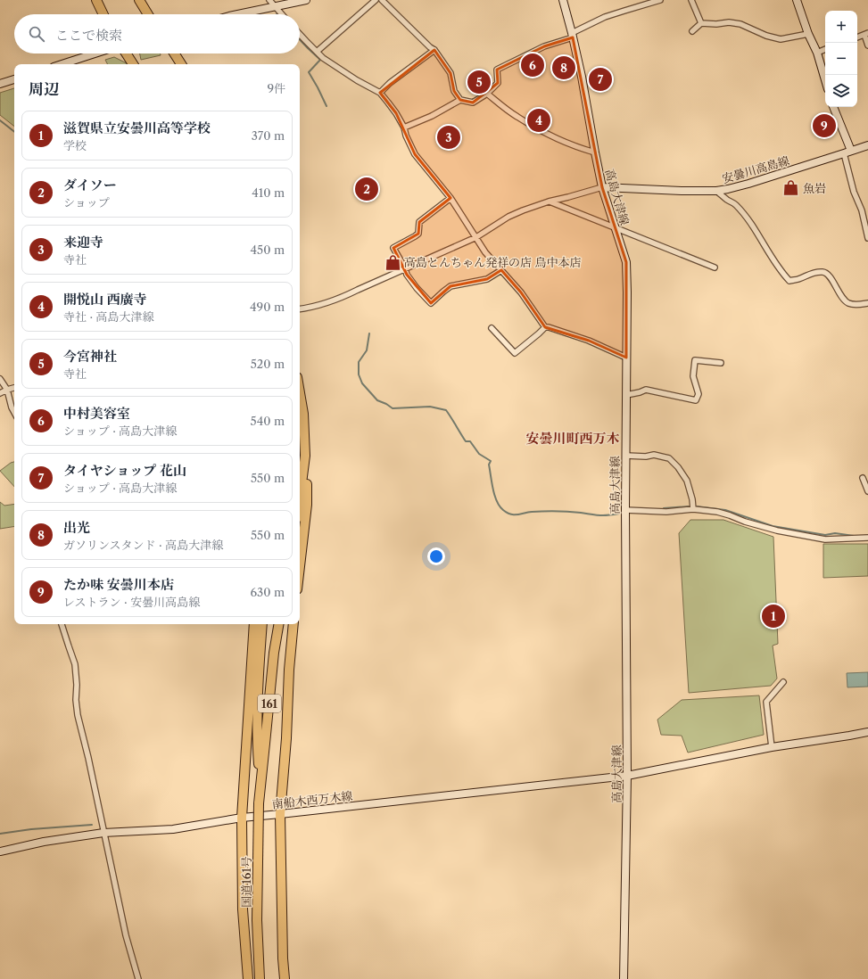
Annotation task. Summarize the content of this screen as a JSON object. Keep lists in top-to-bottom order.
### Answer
{
  "streets": {
    "highway": ["161", "国道161号"],
    "main road": ["安曇川高島線", "高島大津線", "南船木西万木線"]
  },
  "crossings": [
    ["安曇川高島線", "高島大津線"],
    ["高島大津線", "南船木西万木線"]
  ],
  "districts": ["安曇川町西万木"],
  "places": {
    "shop": ["魚岩", "高島とんちゃん発祥の店 鳥中本店"]
  },
  "page": {
    "map_buttons": ["+", "−"],
    "search": "ここで検索",
    "pins": [
      "6",
      "8",
      "7",
      "5",
      "4",
      "9",
      "3",
      "2",
      "1"
    ],
    "heading": ["周辺", "9件"],
    "list": [
      {
        "mark": "1",
        "name": "滋賀県立安曇川高等学校",
        "note": "学校",
        "value": "370 m"
      },
      {
        "mark": "2",
        "name": "ダイソー",
        "note": "ショップ",
        "value": "410 m"
      },
      {
        "mark": "3",
        "name": "来迎寺",
        "note": "寺社",
        "value": "450 m"
      },
      {
        "mark": "4",
        "name": "開悦山 西廣寺",
        "note": "寺社 · 高島大津線",
        "value": "490 m"
      },
      {
        "mark": "5",
        "name": "今宮神社",
        "note": "寺社",
        "value": "520 m"
      },
      {
        "mark": "6",
        "name": "中村美容室",
        "note": "ショップ · 高島大津線",
        "value": "540 m"
      },
      {
        "mark": "7",
        "name": "タイヤショップ 花山",
        "note": "ショップ · 高島大津線",
        "value": "550 m"
      },
      {
        "mark": "8",
        "name": "出光",
        "note": "ガソリンスタンド · 高島大津線",
        "value": "550 m"
      },
      {
        "mark": "9",
        "name": "たか味 安曇川本店",
        "note": "レストラン · 安曇川高島線",
        "value": "630 m"
      }
    ]
  }
}
